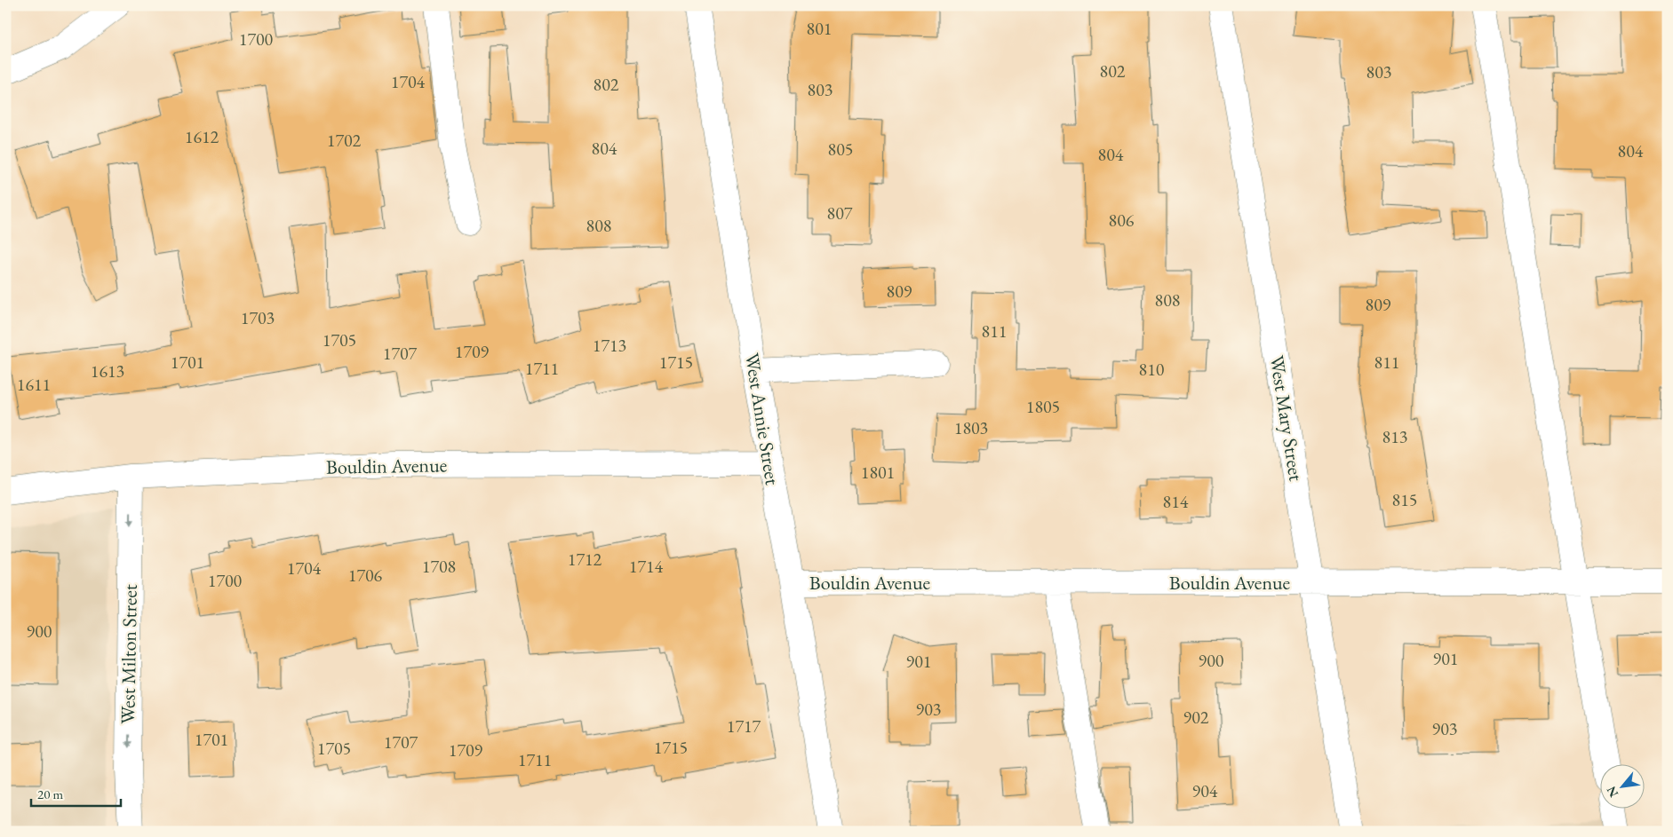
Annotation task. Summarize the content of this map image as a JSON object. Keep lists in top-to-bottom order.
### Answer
{
  "streets": {
    "street": [
      "West Mary Street",
      "West Annie Street",
      "Bouldin Avenue",
      "West Milton Street"
    ]
  },
  "crossings": [
    ["West Mary Street", "Bouldin Avenue"],
    ["West Annie Street", "Bouldin Avenue"],
    ["Bouldin Avenue", "West Milton Street"]
  ],
  "one_way": ["West Milton Street"],
  "house_numbers": [
    "801",
    "1700",
    "802",
    "803",
    "1704",
    "802",
    "803",
    "1612",
    "1702",
    "804",
    "805",
    "804",
    "804",
    "807",
    "806",
    "808",
    "809",
    "808",
    "809",
    "1703",
    "811",
    "1705",
    "1713",
    "1709",
    "1707",
    "1701",
    "1715",
    "811",
    "1711",
    "810",
    "1613",
    "1611",
    "1805",
    "1803",
    "813",
    "1801",
    "815",
    "814",
    "1712",
    "1708",
    "1714",
    "1704",
    "1706",
    "1700",
    "900",
    "901",
    "900",
    "901",
    "903",
    "902",
    "1717",
    "903",
    "1701",
    "1707",
    "1715",
    "1705",
    "1709",
    "1711",
    "904"
  ],
  "scale_bar": "20 m",
  "north": "bottom left"
}
